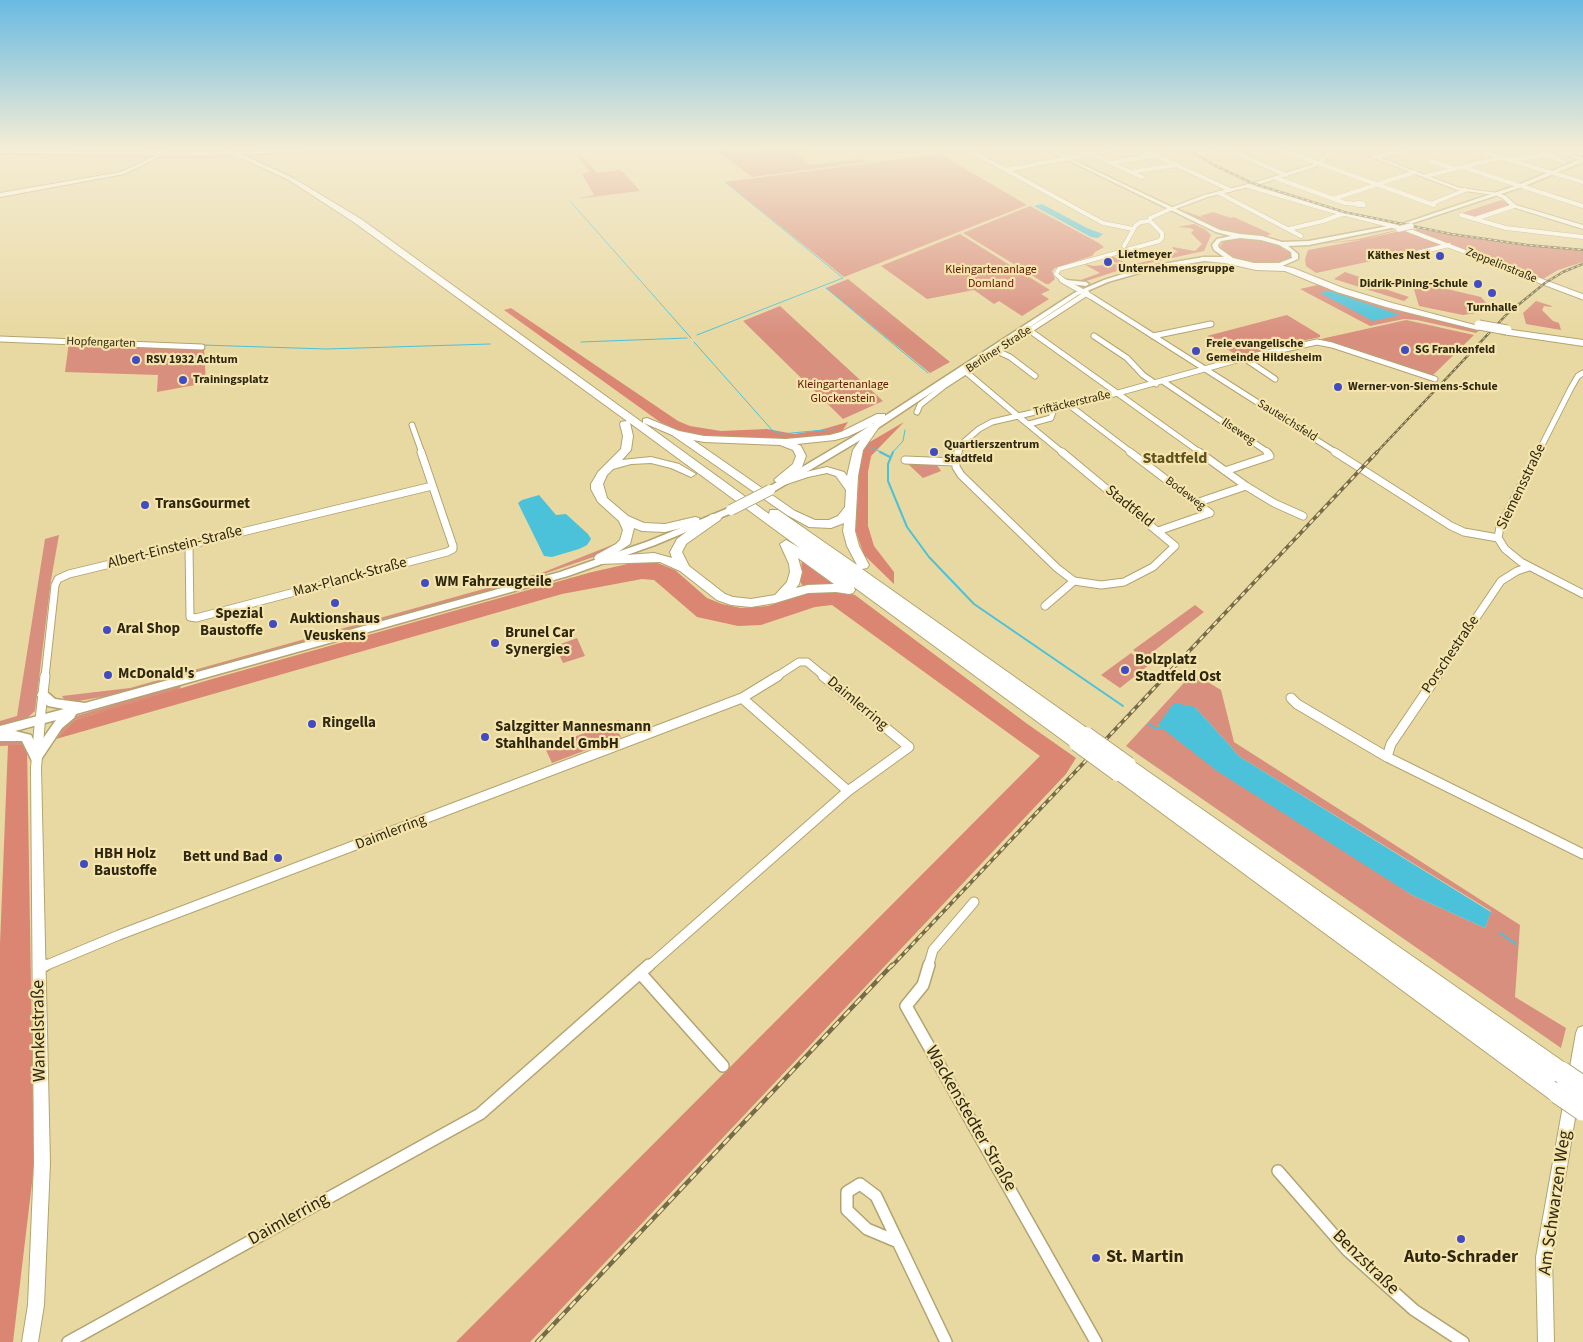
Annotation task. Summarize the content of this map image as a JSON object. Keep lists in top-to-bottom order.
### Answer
{
  "streets": {
    "main road": ["Berliner Straße"],
    "street": [
      "Zeppelinstraße",
      "Hopfengarten",
      "Triftäckerstraße",
      "Sauteichsfeld",
      "Ilseweg",
      "Siemensstraße",
      "Bodeweg",
      "Stadtfeld",
      "Albert-Einstein-Straße",
      "Max-Planck-Straße",
      "Porschestraße",
      "Daimlerring",
      "Wankelstraße",
      "Wackenstedter Straße",
      "Am Schwarzen Weg",
      "Benzstraße"
    ]
  },
  "crossings": [
    ["Berliner Straße", "Sauteichsfeld"],
    ["Berliner Straße", "Stadtfeld"],
    ["Triftäckerstraße", "Sauteichsfeld"],
    ["Triftäckerstraße", "Ilseweg"],
    ["Triftäckerstraße", "Bodeweg"],
    ["Triftäckerstraße", "Stadtfeld"],
    ["Sauteichsfeld", "Siemensstraße"],
    ["Siemensstraße", "Porschestraße"],
    ["Bodeweg", "Stadtfeld"],
    ["Albert-Einstein-Straße", "Max-Planck-Straße"],
    ["Albert-Einstein-Straße", "Wankelstraße"],
    ["Daimlerring", "Wankelstraße"]
  ],
  "districts": ["Stadtfeld"],
  "parks": ["Kleingartenanlage Domland", "Kleingartenanlage Glockenstein"],
  "places": [
    "Käthes Nest",
    "Lietmeyer Unternehmensgruppe",
    "Didrik-Pining-Schule",
    "Turnhalle",
    "SG Frankenfeld",
    "Freie evangelische Gemeinde Hildesheim",
    "RSV 1932 Achtum",
    "Trainingsplatz",
    "Werner-von-Siemens-Schule",
    "Quartierszentrum Stadtfeld",
    "TransGourmet",
    "WM Fahrzeugteile",
    "Auktionshaus Veuskens",
    "Spezial Baustoffe",
    "Aral Shop",
    "Brunel Car Synergies",
    "Bolzplatz Stadtfeld Ost",
    "McDonald's",
    "Ringella",
    "Salzgitter Mannesmann Stahlhandel GmbH",
    "Bett und Bad",
    "HBH Holz Baustoffe",
    "Auto-Schrader",
    "St. Martin"
  ]
}
